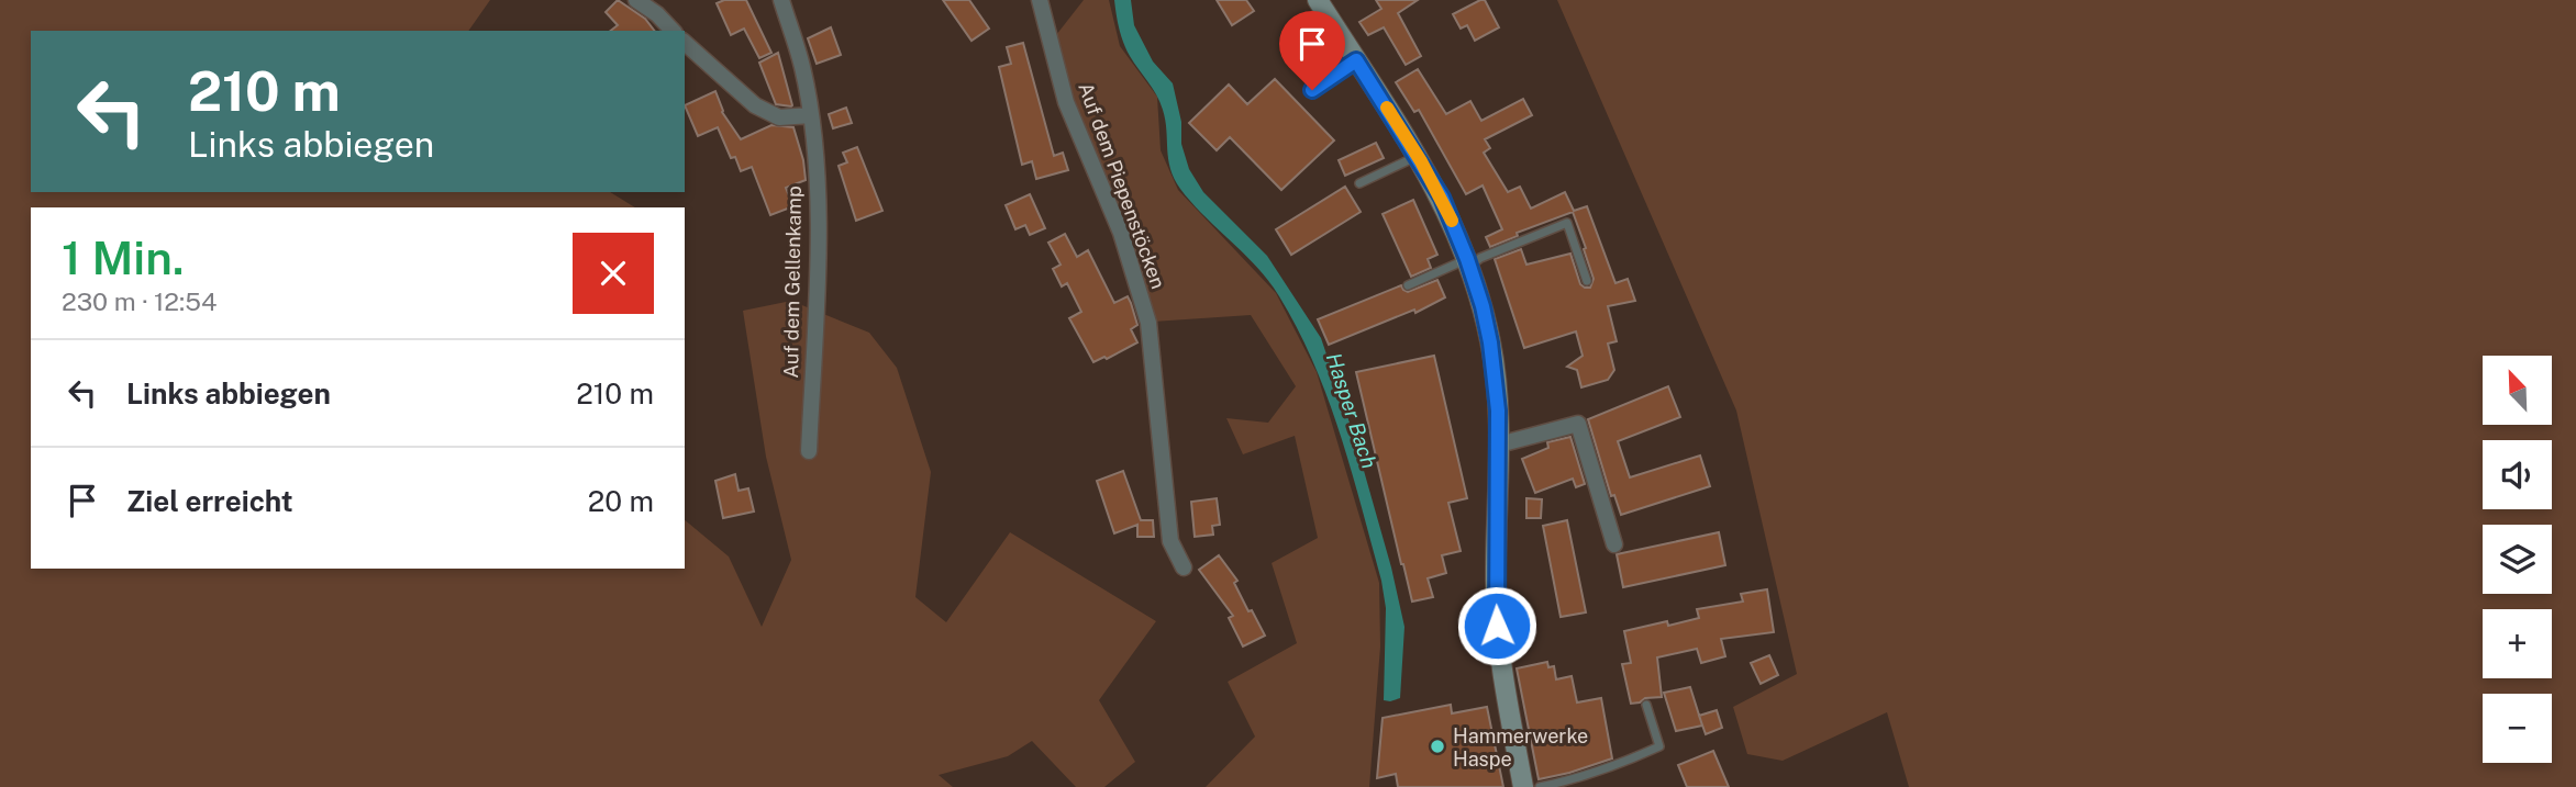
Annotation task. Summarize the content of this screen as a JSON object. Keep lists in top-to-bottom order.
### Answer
{
  "streets": {
    "street": ["Auf dem Piepenstöcken", "Auf dem Gellenkamp"]
  },
  "water": ["Hasper Bach"],
  "places": ["Hammerwerke Haspe"],
  "north": "top left",
  "page": {
    "turn": ["210 m", "Links abbiegen"],
    "heading": ["1 Min.", "230 m · 12:54"],
    "list": [
      {
        "name": "Links abbiegen",
        "value": "210 m"
      },
      {
        "name": "Ziel erreicht",
        "value": "20 m"
      }
    ],
    "map_buttons": ["+", "−"]
  }
}
